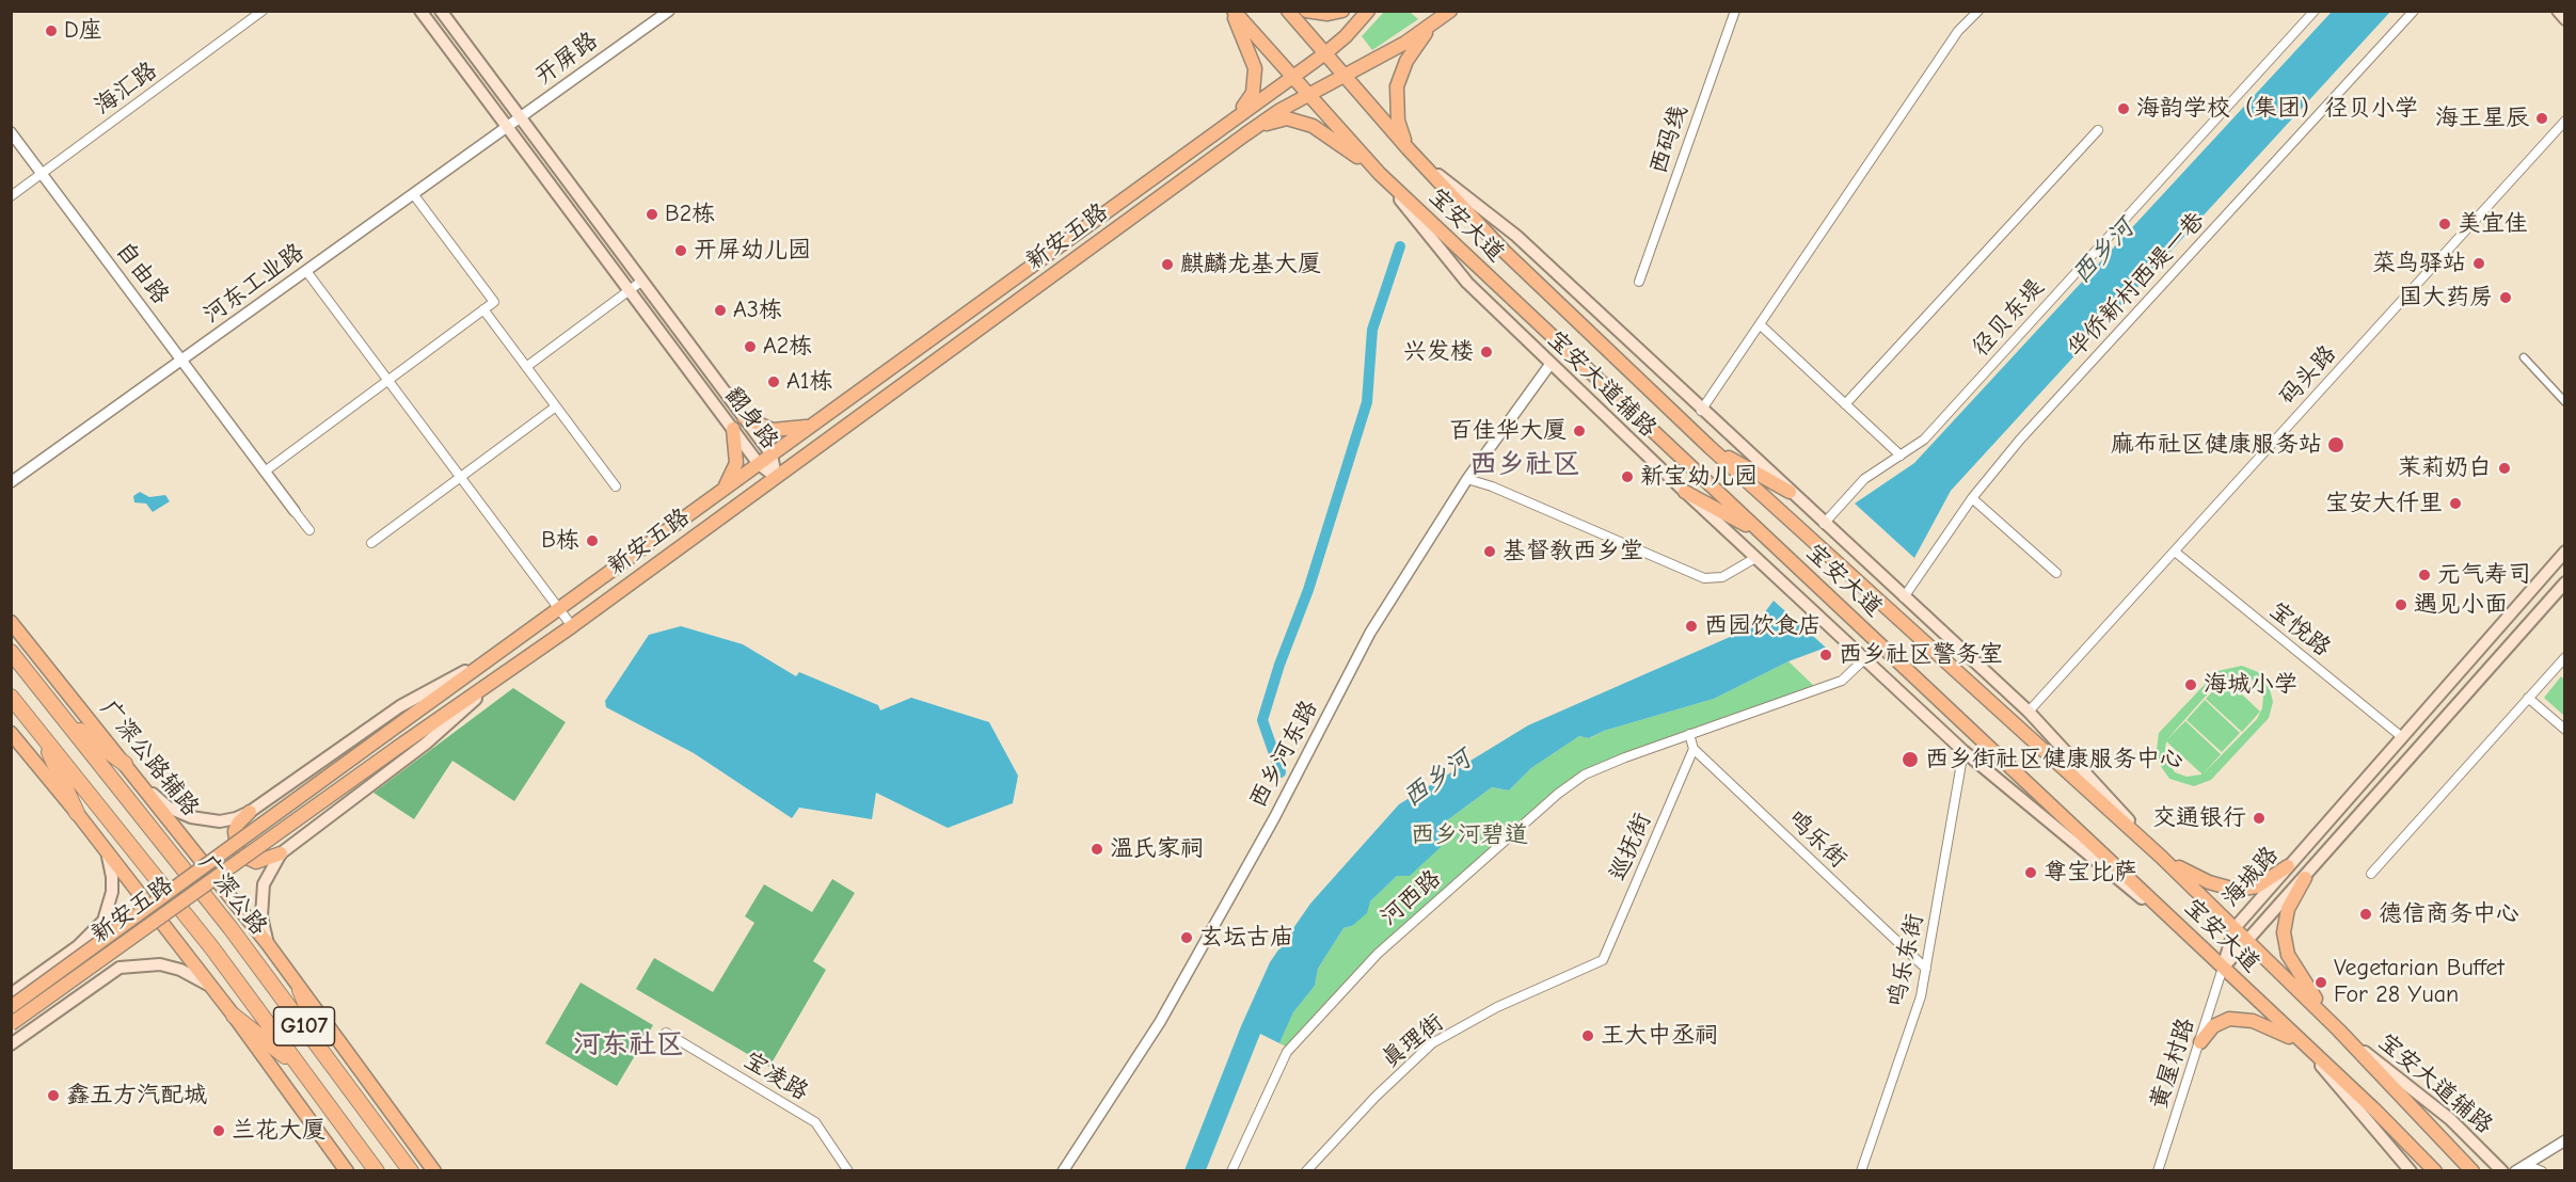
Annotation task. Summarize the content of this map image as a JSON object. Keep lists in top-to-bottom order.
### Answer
{
  "streets": {
    "highway": ["广深公路", "G107"],
    "main road": [
      "宝安大道",
      "新安五路",
      "宝安大道辅路",
      "翻身路",
      "广深公路辅路",
      "海城路"
    ],
    "street": [
      "开屏路",
      "海汇路",
      "西码线",
      "自由路",
      "河东工业路",
      "华侨新村西堤一巷",
      "径贝东堤",
      "码头路",
      "宝悦路",
      "西乡河东路",
      "鸣乐街",
      "巡抚街",
      "河西路",
      "鸣乐东街",
      "真理街",
      "黄屋村路",
      "宝凌路"
    ]
  },
  "crossings": [
    ["开屏路", "河东工业路"],
    ["开屏路", "翻身路"],
    ["海汇路", "自由路"],
    ["宝安大道", "新安五路"],
    ["宝安大道", "宝安大道辅路"],
    ["宝安大道", "海城路"],
    ["宝安大道", "黄屋村路"],
    ["新安五路", "翻身路"],
    ["自由路", "河东工业路"],
    ["河东工业路", "翻身路"],
    ["华侨新村西堤一巷", "宝安大道辅路"],
    ["径贝东堤", "宝安大道辅路"],
    ["码头路", "宝安大道辅路"],
    ["码头路", "宝悦路"],
    ["宝安大道辅路", "西乡河东路"],
    ["宝安大道辅路", "河西路"],
    ["宝安大道辅路", "鸣乐东街"],
    ["宝悦路", "海城路"],
    ["鸣乐街", "巡抚街"],
    ["鸣乐街", "鸣乐东街"],
    ["巡抚街", "真理街"],
    ["海城路", "黄屋村路"]
  ],
  "districts": ["西乡社区", "河东社区"],
  "water": ["西乡河"],
  "parks": ["西乡河碧道"],
  "places": [
    "D座",
    "海韵学校（集团）径贝小学",
    "海王星辰",
    "B2栋",
    "美宜佳",
    "开屏幼儿园",
    "菜鸟驿站",
    "麒麟龙基大厦",
    "国大药房",
    "A3栋",
    "A2栋",
    "兴发楼",
    "A1栋",
    "百佳华大厦",
    "麻布社区健康服务站",
    "茉莉奶白",
    "新宝幼儿园",
    "宝安大仟里",
    "B栋",
    "基督教西乡堂",
    "元气寿司",
    "遇见小面",
    "西园饮食店",
    "西乡社区警务室",
    "海城小学",
    "西乡街社区健康服务中心",
    "交通银行",
    "温氏家祠",
    "尊宝比萨",
    "德信商务中心",
    "玄坛古庙",
    "Vegetarian Buffet For 28 Yuan",
    "王大中丞祠",
    "鑫五方汽配城",
    "兰花大厦"
  ]
}
